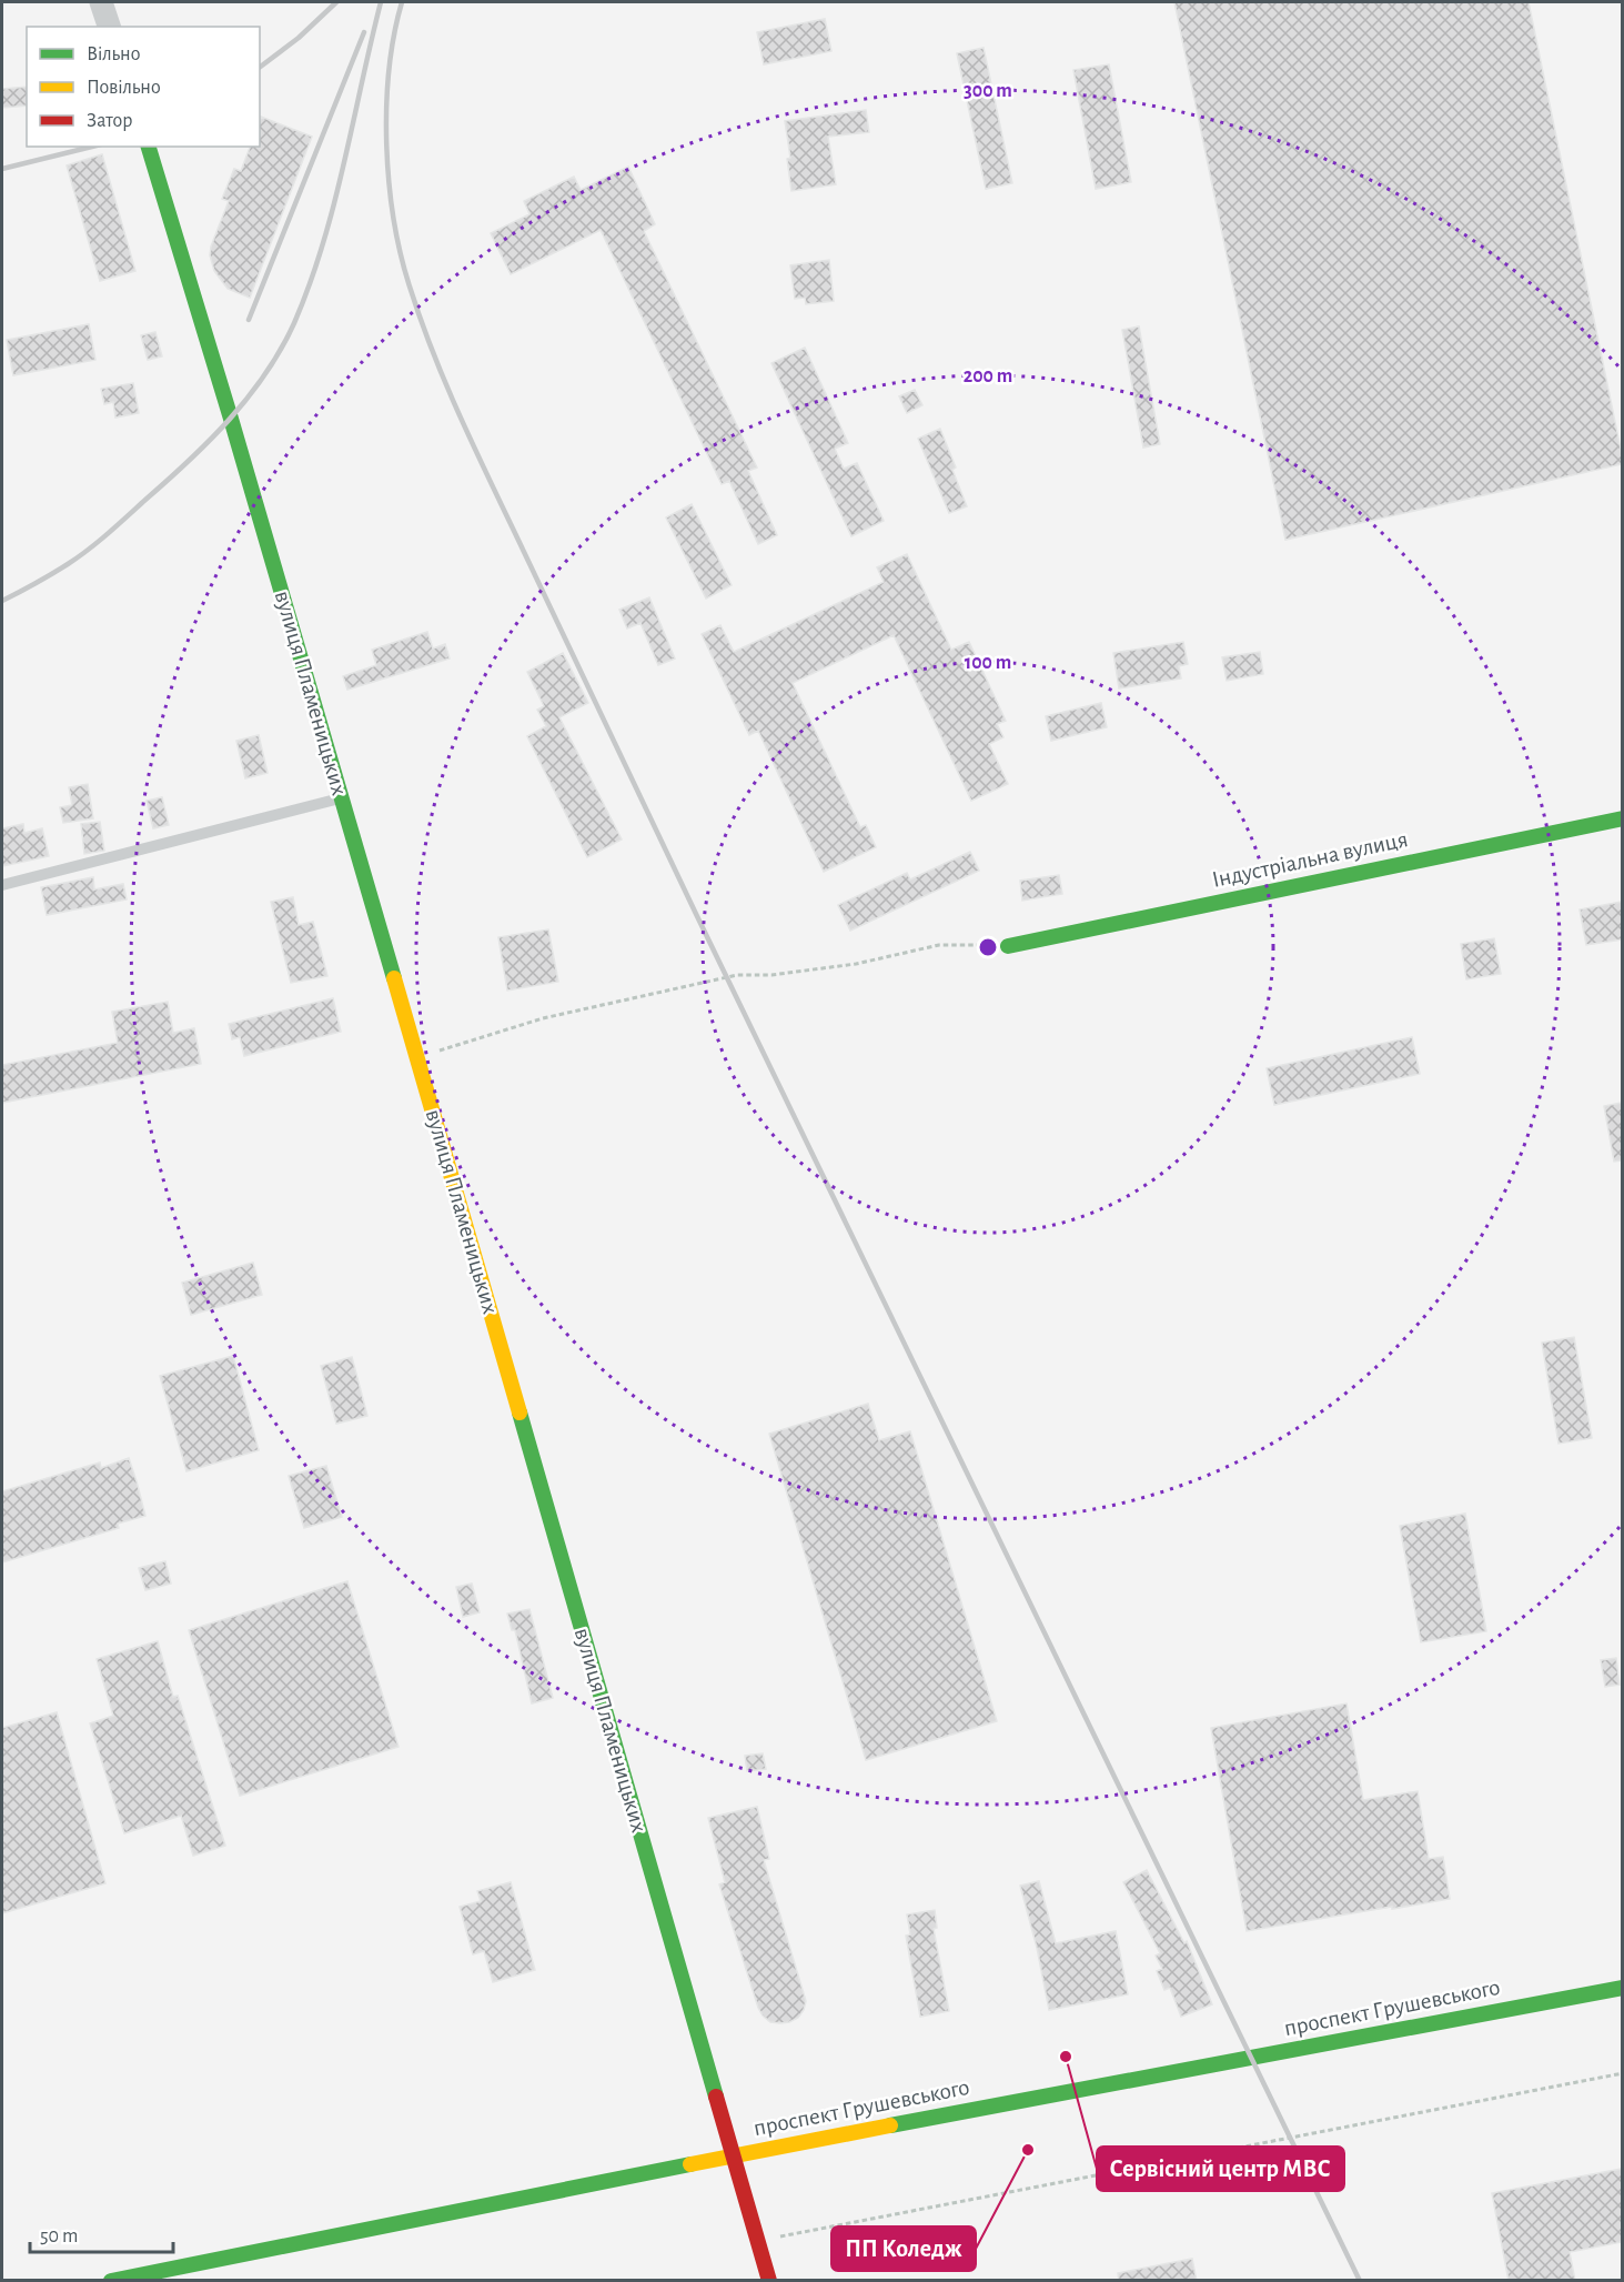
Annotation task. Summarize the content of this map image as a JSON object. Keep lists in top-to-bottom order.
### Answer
{
  "streets": {
    "street": ["вулиця Пламеницьких", "Індустріальна вулиця", "проспект Грушевського"]
  },
  "crossings": [
    ["вулиця Пламеницьких", "проспект Грушевського"]
  ],
  "places": ["Сервісний центр МВС", "ПП Коледж"],
  "legend": ["Вільно", "Повільно", "Затор"],
  "scale_bar": "50 m",
  "rings": ["300 m", "200 m", "100 m"]
}
